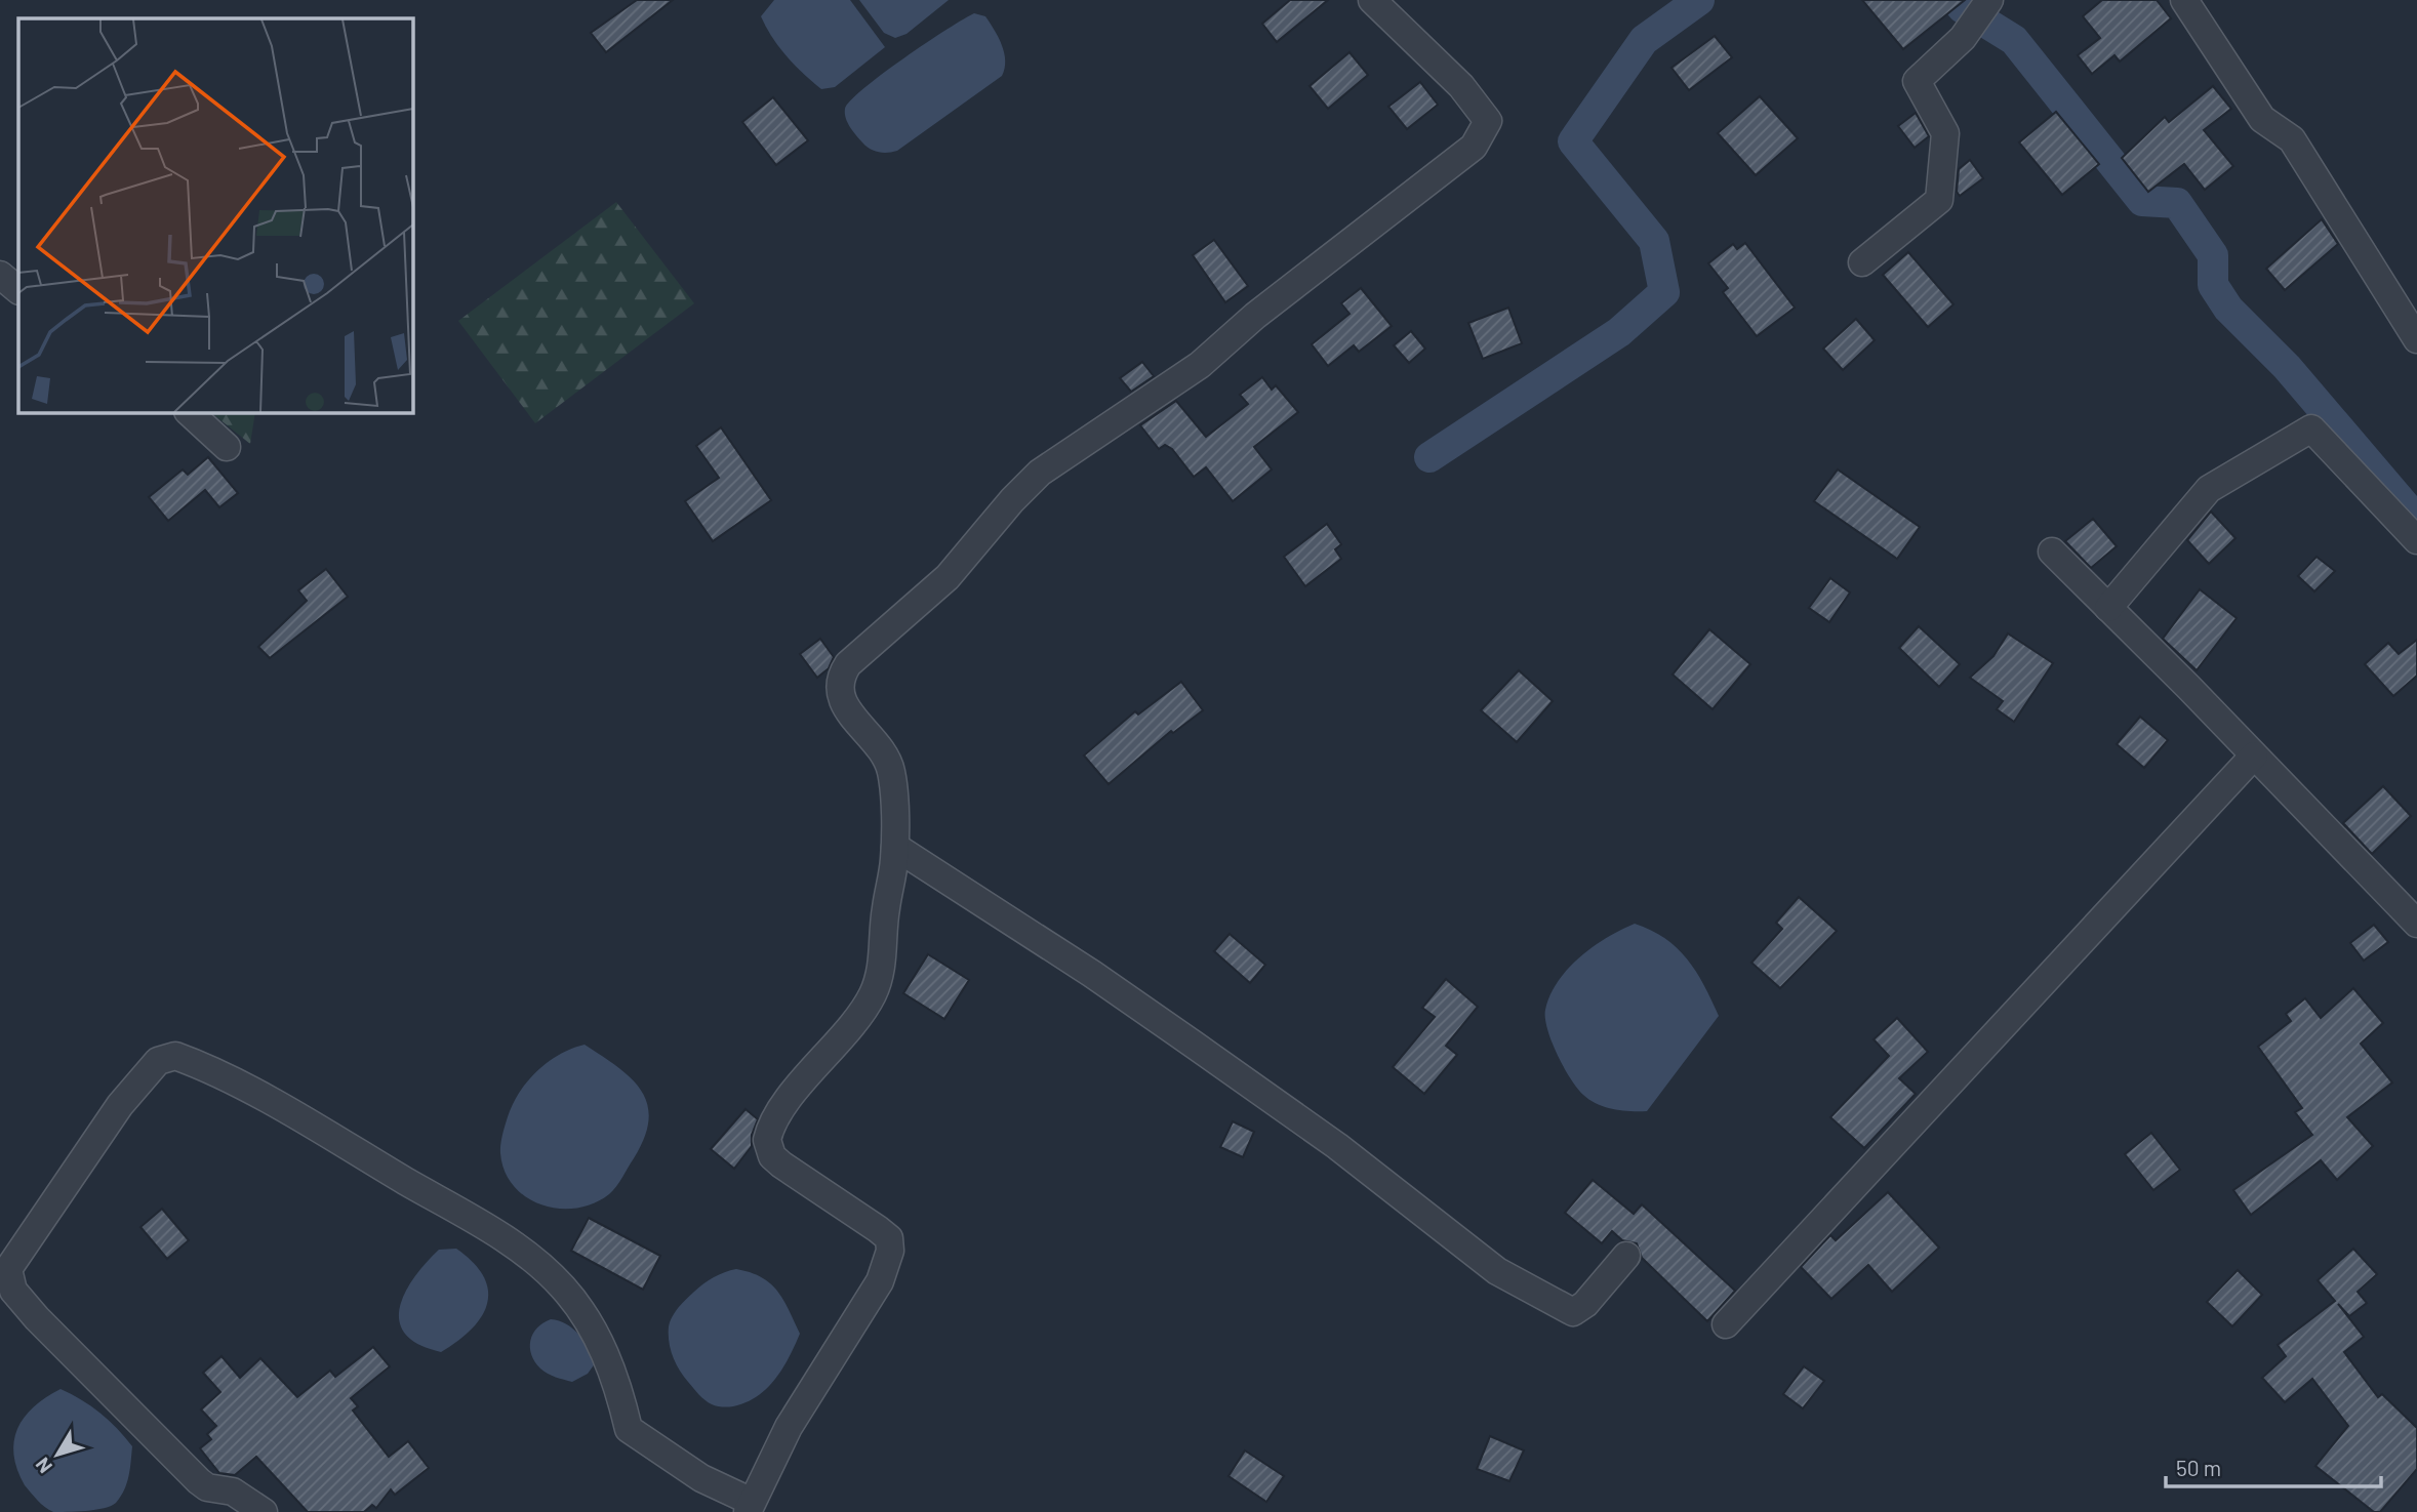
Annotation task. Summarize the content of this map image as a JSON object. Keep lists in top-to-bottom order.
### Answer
{
  "scale_bar": "50 m",
  "north": "bottom left"
}
